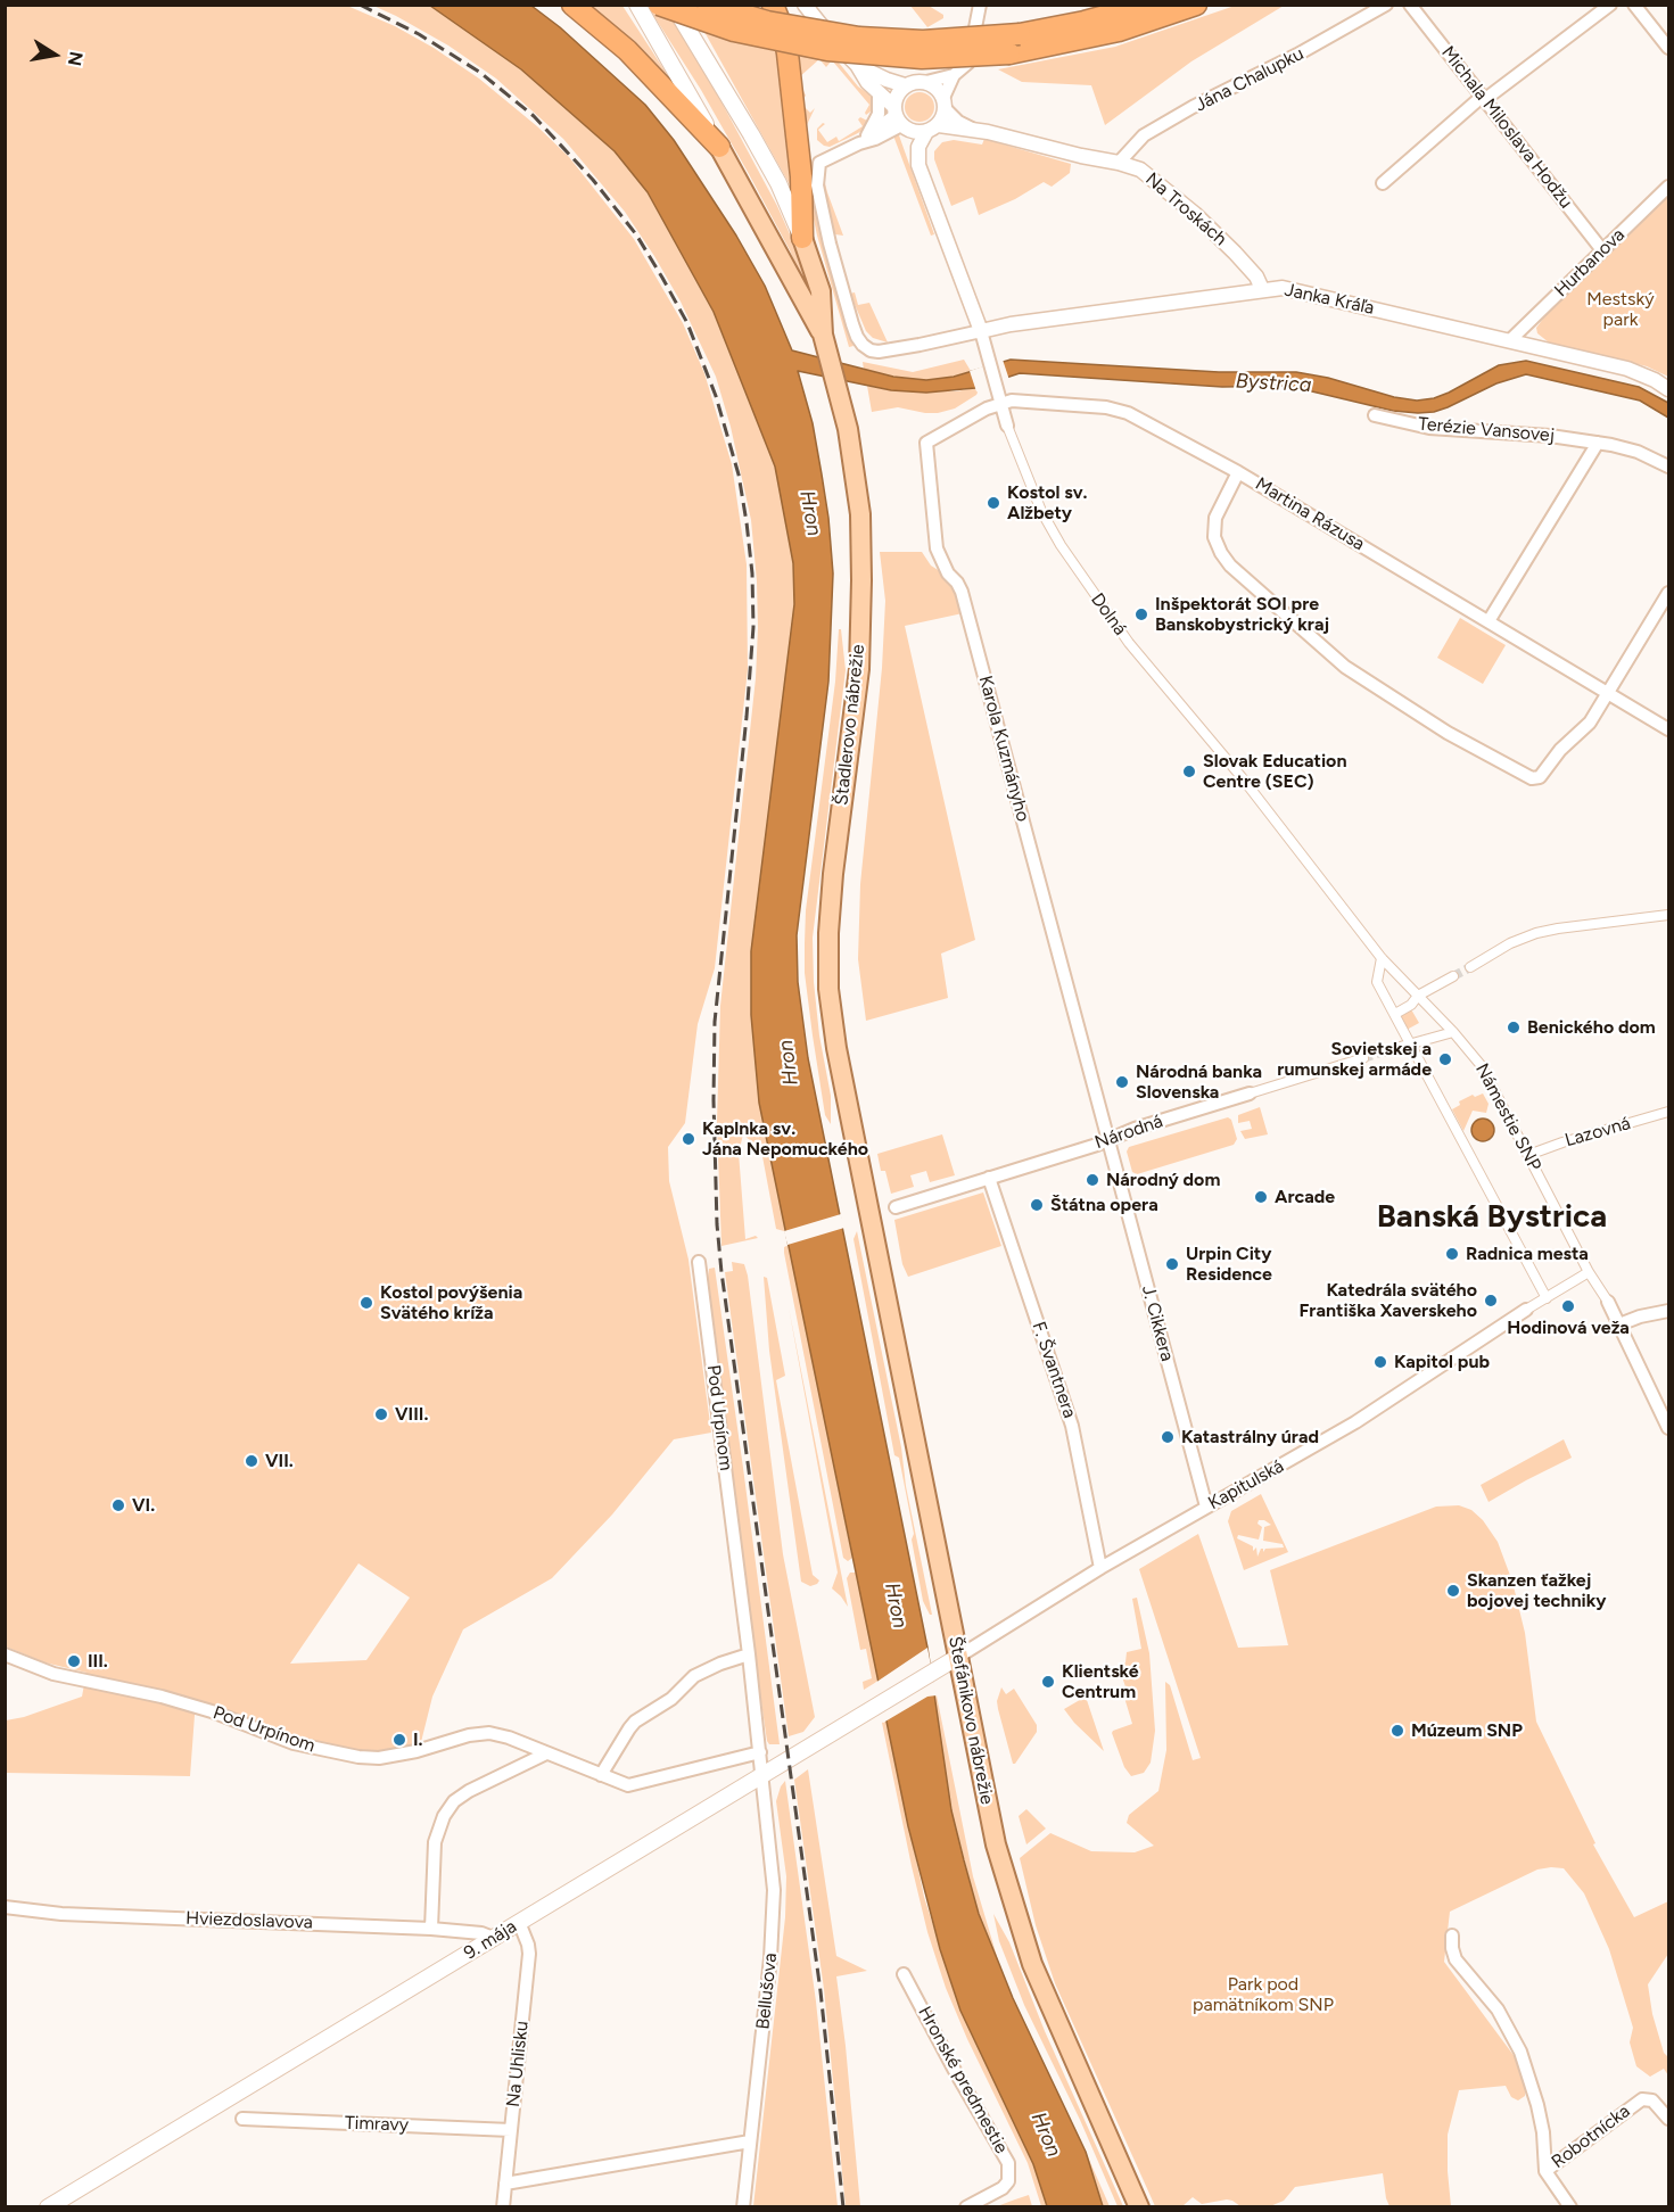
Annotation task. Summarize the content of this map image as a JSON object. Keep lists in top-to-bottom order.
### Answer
{
  "streets": {
    "main road": ["Štadlerovo nábrežie", "Štefánikovo nábrežie", "9. mája"],
    "street": [
      "Jána Chalupku",
      "Michala Miloslava Hodžu",
      "Na Troskách",
      "Hurbanova",
      "Janka Kráľa",
      "Terézie Vansovej",
      "Martina Rázusa",
      "Dolná",
      "Karola Kuzmányho",
      "Námestie SNP",
      "Národná",
      "Lazovná",
      "J. Cikkera",
      "F. Švantnera",
      "Pod Urpínom",
      "Kapitulská",
      "Hviezdoslavova",
      "Bellušova",
      "Na Uhlisku",
      "Hronské predmestie",
      "Timravy",
      "Robotnícka"
    ]
  },
  "crossings": [
    ["Jána Chalupku", "Na Troskách"],
    ["Michala Miloslava Hodžu", "Hurbanova"],
    ["Na Troskách", "Janka Kráľa"],
    ["Hurbanova", "Janka Kráľa"],
    ["Janka Kráľa", "Dolná"],
    ["Dolná", "Karola Kuzmányho"],
    ["Dolná", "Námestie SNP"],
    ["Štadlerovo nábrežie", "Štefánikovo nábrežie"],
    ["Karola Kuzmányho", "Národná"],
    ["Karola Kuzmányho", "J. Cikkera"],
    ["Námestie SNP", "Lazovná"],
    ["Národná", "J. Cikkera"],
    ["Národná", "F. Švantnera"],
    ["J. Cikkera", "Kapitulská"],
    ["F. Švantnera", "Kapitulská"],
    ["Pod Urpínom", "9. mája"],
    ["Pod Urpínom", "Bellušova"],
    ["Kapitulská", "Štefánikovo nábrežie"],
    ["Kapitulská", "9. mája"],
    ["Štefánikovo nábrežie", "9. mája"],
    ["Hviezdoslavova", "9. mája"],
    ["9. mája", "Bellušova"],
    ["9. mája", "Na Uhlisku"],
    ["Na Uhlisku", "Timravy"]
  ],
  "districts": ["Banská Bystrica"],
  "water": ["Bystrica", "Hron"],
  "parks": ["Mestský park", "Park pod pamätníkom SNP"],
  "places": [
    "Kostol sv. Alžbety",
    "Inšpektorát SOI pre Banskobystrický kraj",
    "Slovak Education Centre (SEC)",
    "Benického dom",
    "Sovietskej a rumunskej armáde",
    "Národná banka Slovenska",
    "Kaplnka sv. Jána Nepomuckého",
    "Národný dom",
    "Arcade",
    "Štátna opera",
    "Radnica mesta",
    "Urpin City Residence",
    "Katedrála svätého Františka Xaverskeho",
    "Kostol povýšenia Svätého kríža",
    "Hodinová veža",
    "Kapitol pub",
    "VIII.",
    "Katastrálny úrad",
    "VII.",
    "VI.",
    "Skanzen ťažkej bojovej techniky",
    "III.",
    "Klientské Centrum",
    "Múzeum SNP",
    "I."
  ],
  "north": "right"
}
